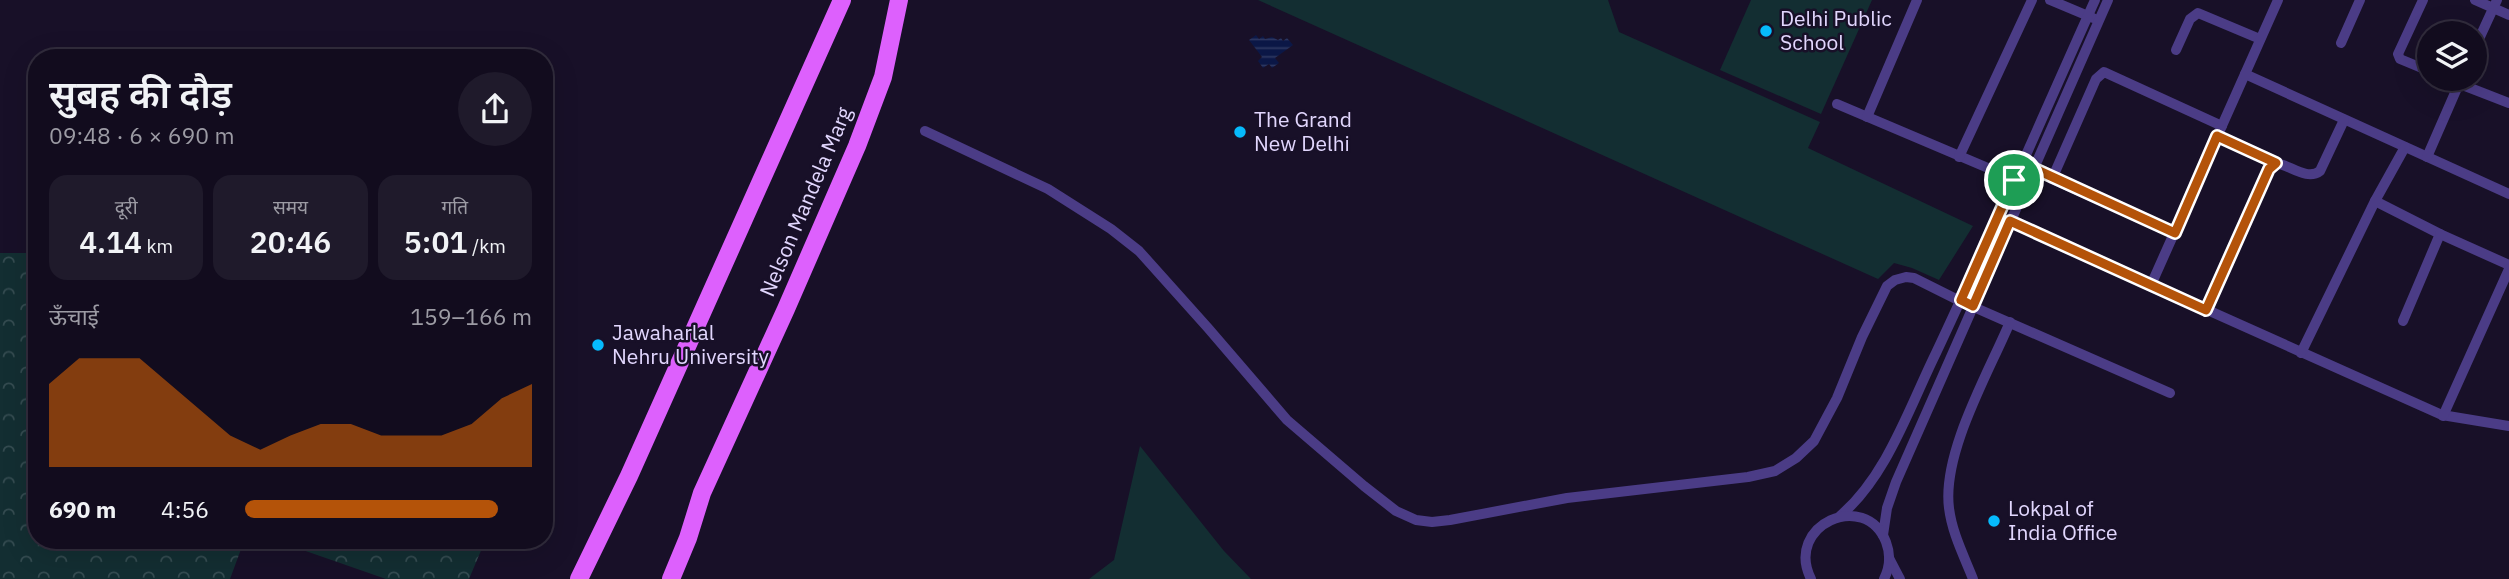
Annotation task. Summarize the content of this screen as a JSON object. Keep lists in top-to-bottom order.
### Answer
{
  "streets": {
    "main road": ["Nelson Mandela Marg"]
  },
  "places": [
    "Delhi Public School",
    "The Grand New Delhi",
    "Jawaharlal Nehru University",
    "Lokpal of India Office"
  ],
  "page": {
    "heading": ["सुबह की दौड़", "09:48 · 6 × 690 m"],
    "stats": [
      ["दूरी", "4.14 km"],
      ["समय", "20:46"],
      ["गति", "5:01 /km"]
    ],
    "chart": ["ऊँचाई", "159–166 m"],
    "list": [
      {
        "name": "690 m",
        "note": "4:56"
      }
    ]
  }
}
